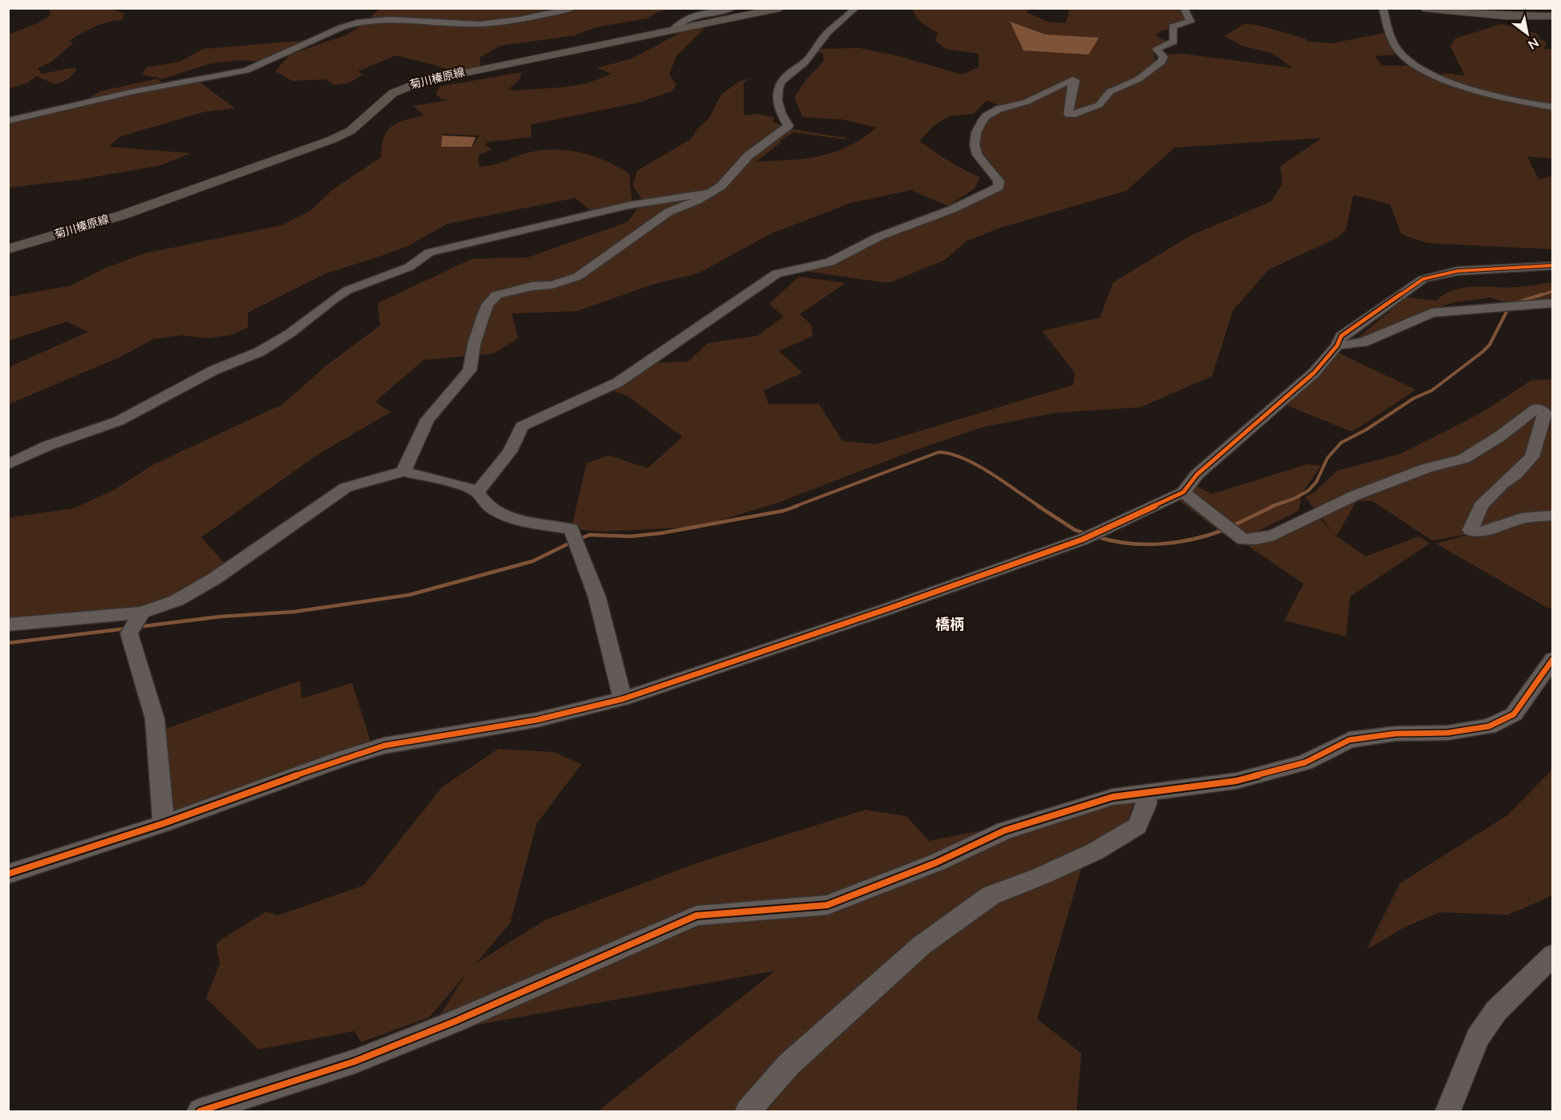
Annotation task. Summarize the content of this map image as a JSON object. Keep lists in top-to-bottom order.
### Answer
{
  "streets": {
    "main road": ["菊川榛原線"]
  },
  "districts": ["橋柄"],
  "north": "bottom right"
}
